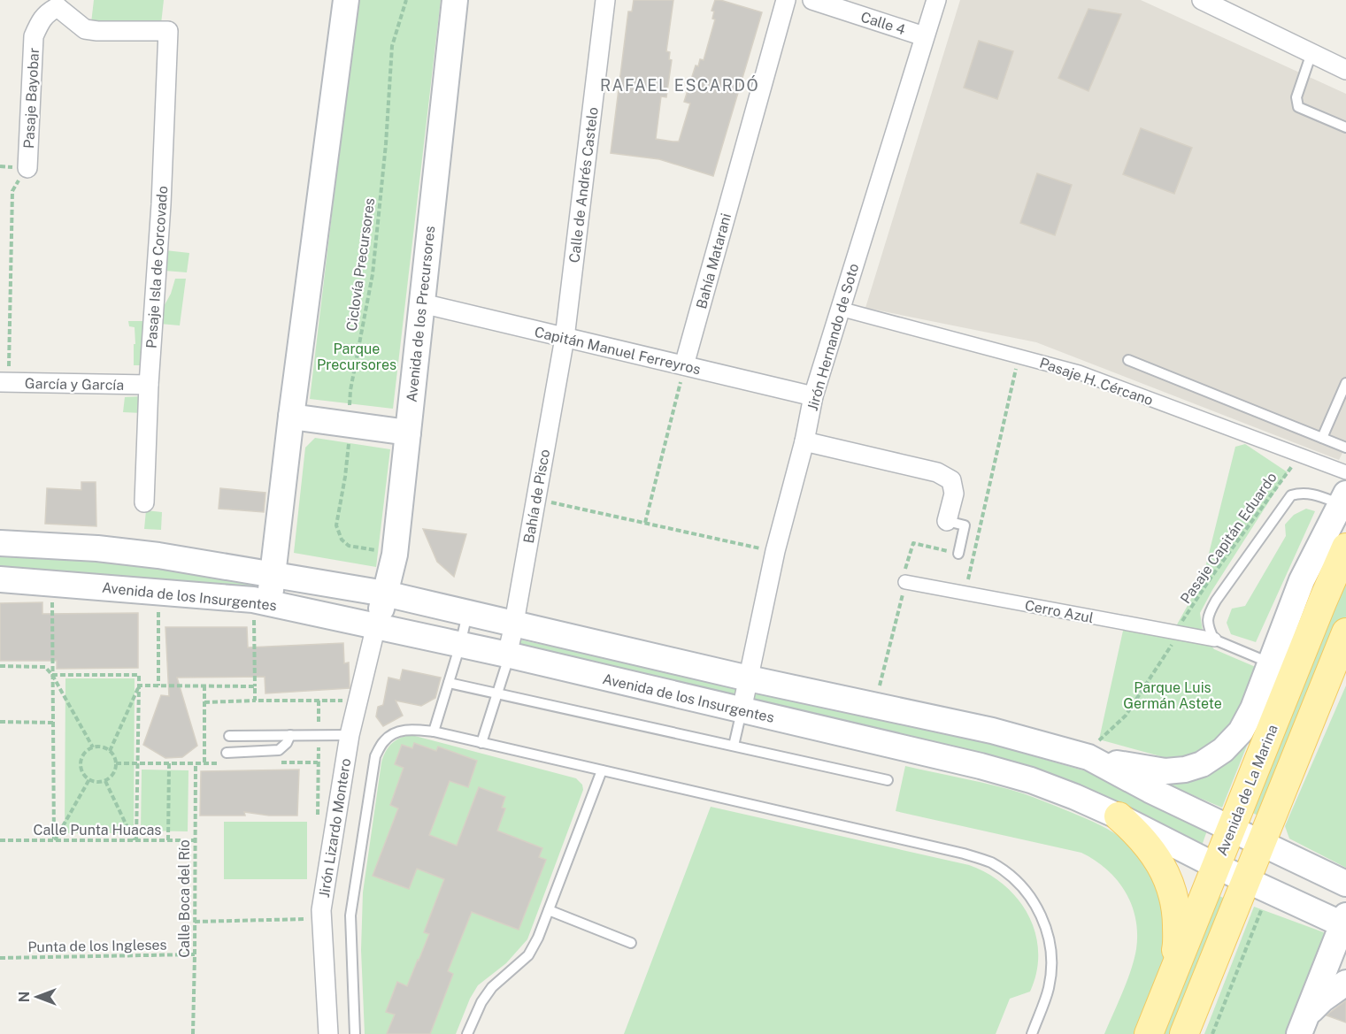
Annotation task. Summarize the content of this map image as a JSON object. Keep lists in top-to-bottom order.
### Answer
{
  "streets": {
    "main road": ["Avenida de los Precursores", "Avenida de los Insurgentes", "Avenida de La Marina"],
    "street": [
      "Calle 4",
      "Pasaje Bayobar",
      "Calle de Andrés Castelo",
      "Bahía Matarani",
      "Pasaje Isla de Corcovado",
      "Jirón Hernando de Soto",
      "Capitán Manuel Ferreyros",
      "Pasaje H. Cércano",
      "García y García",
      "Bahía de Pisco",
      "Cerro Azul",
      "Jirón Lizardo Montero"
    ],
    "path": [
      "Ciclovía Precursores",
      "Pasaje Capitán Eduardo",
      "Calle Punta Huacas",
      "Calle Boca del Río",
      "Punta de los Ingleses"
    ]
  },
  "crossings": [
    ["Calle 4", "Jirón Hernando de Soto"],
    ["Pasaje Bayobar", "Pasaje Isla de Corcovado"],
    ["Calle de Andrés Castelo", "Capitán Manuel Ferreyros"],
    ["Calle de Andrés Castelo", "Bahía de Pisco"],
    ["Bahía Matarani", "Capitán Manuel Ferreyros"],
    ["Ciclovía Precursores", "Avenida de los Precursores"],
    ["Pasaje Isla de Corcovado", "García y García"],
    ["Avenida de los Precursores", "Capitán Manuel Ferreyros"],
    ["Avenida de los Precursores", "Avenida de los Insurgentes"],
    ["Avenida de los Precursores", "Jirón Lizardo Montero"],
    ["Jirón Hernando de Soto", "Capitán Manuel Ferreyros"],
    ["Jirón Hernando de Soto", "Pasaje H. Cércano"],
    ["Jirón Hernando de Soto", "Avenida de los Insurgentes"],
    ["Capitán Manuel Ferreyros", "Bahía de Pisco"],
    ["Pasaje H. Cércano", "Pasaje Capitán Eduardo"],
    ["Bahía de Pisco", "Avenida de los Insurgentes"],
    ["Pasaje Capitán Eduardo", "Avenida de los Insurgentes"],
    ["Pasaje Capitán Eduardo", "Cerro Azul"],
    ["Pasaje Capitán Eduardo", "Avenida de La Marina"],
    ["Avenida de los Insurgentes", "Avenida de La Marina"],
    ["Avenida de los Insurgentes", "Jirón Lizardo Montero"],
    ["Calle Punta Huacas", "Calle Boca del Río"],
    ["Calle Boca del Río", "Punta de los Ingleses"]
  ],
  "districts": ["RAFAEL ESCARDÓ"],
  "parks": ["Parque Precursores", "Parque Luis Germán Astete"],
  "north": "left"
}
